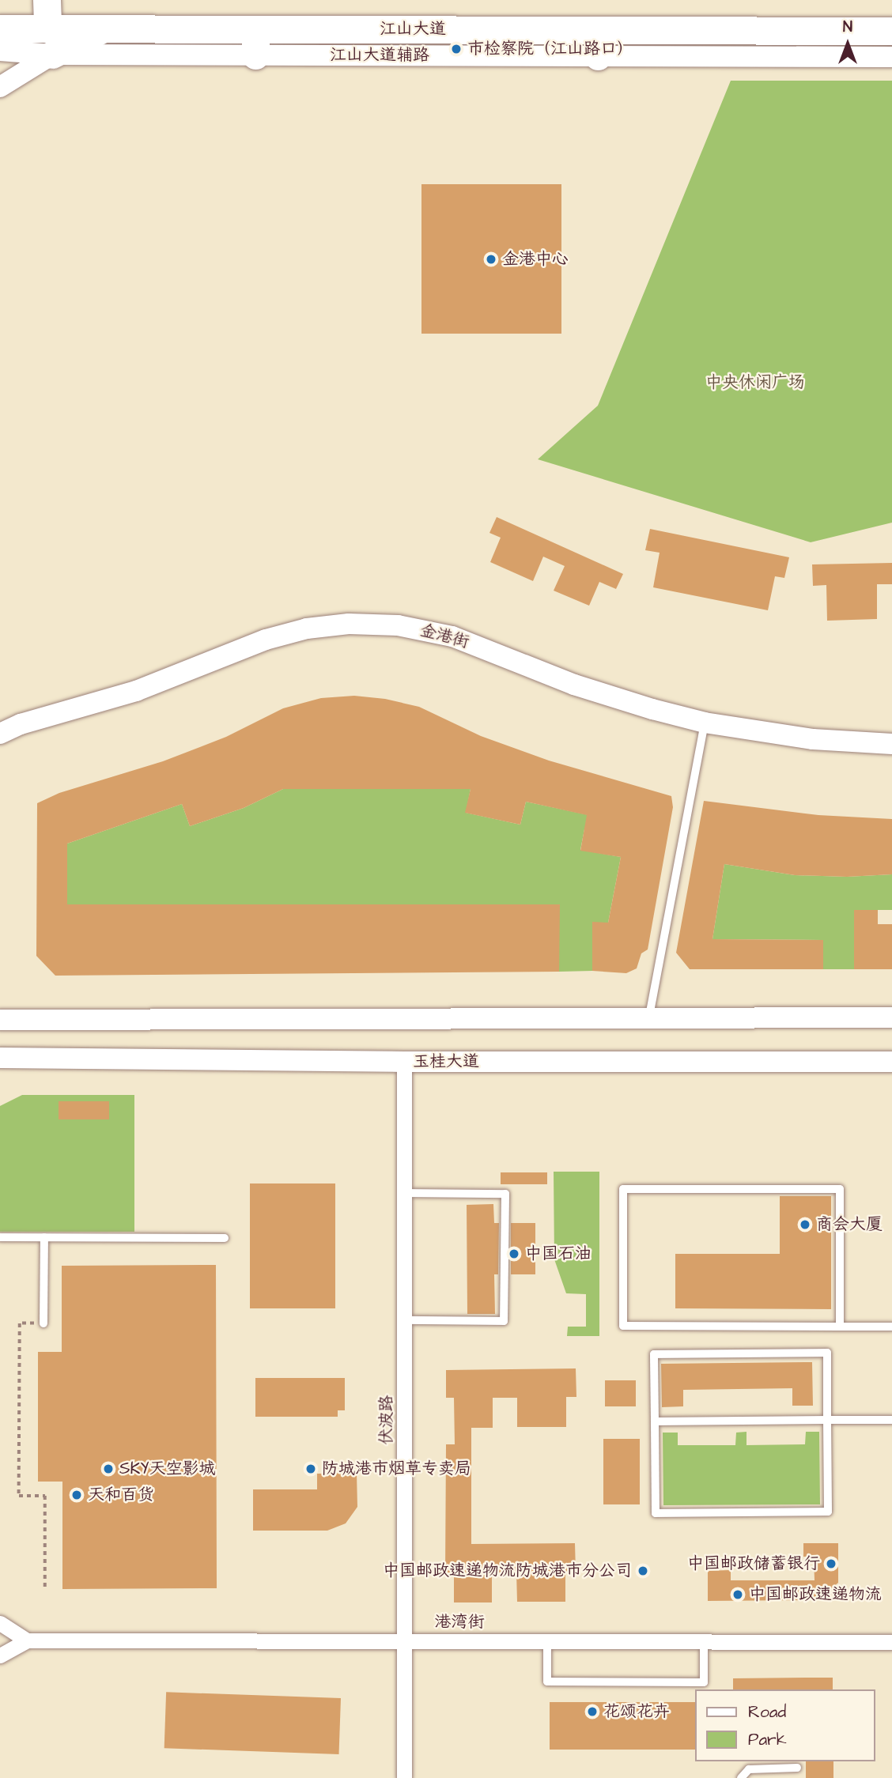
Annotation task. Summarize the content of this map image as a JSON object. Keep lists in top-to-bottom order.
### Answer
{
  "streets": {
    "highway": ["江山大道"],
    "main road": ["金港街", "玉桂大道"],
    "street": ["伏波路", "港湾街"]
  },
  "crossings": [
    ["玉桂大道", "伏波路"],
    ["伏波路", "港湾街"]
  ],
  "parks": ["中央休闲广场"],
  "places": [
    "市检察院（江山路口）",
    "金港中心",
    "商会大厦",
    "中国石油",
    "SKY天空影城",
    "防城港市烟草专卖局",
    "天和百货",
    "中国邮政储蓄银行",
    "中国邮政速递物流防城港市分公司",
    "中国邮政速递物流",
    "花颂花卉"
  ],
  "legend": ["Road", "Park"],
  "north": "top"
}
